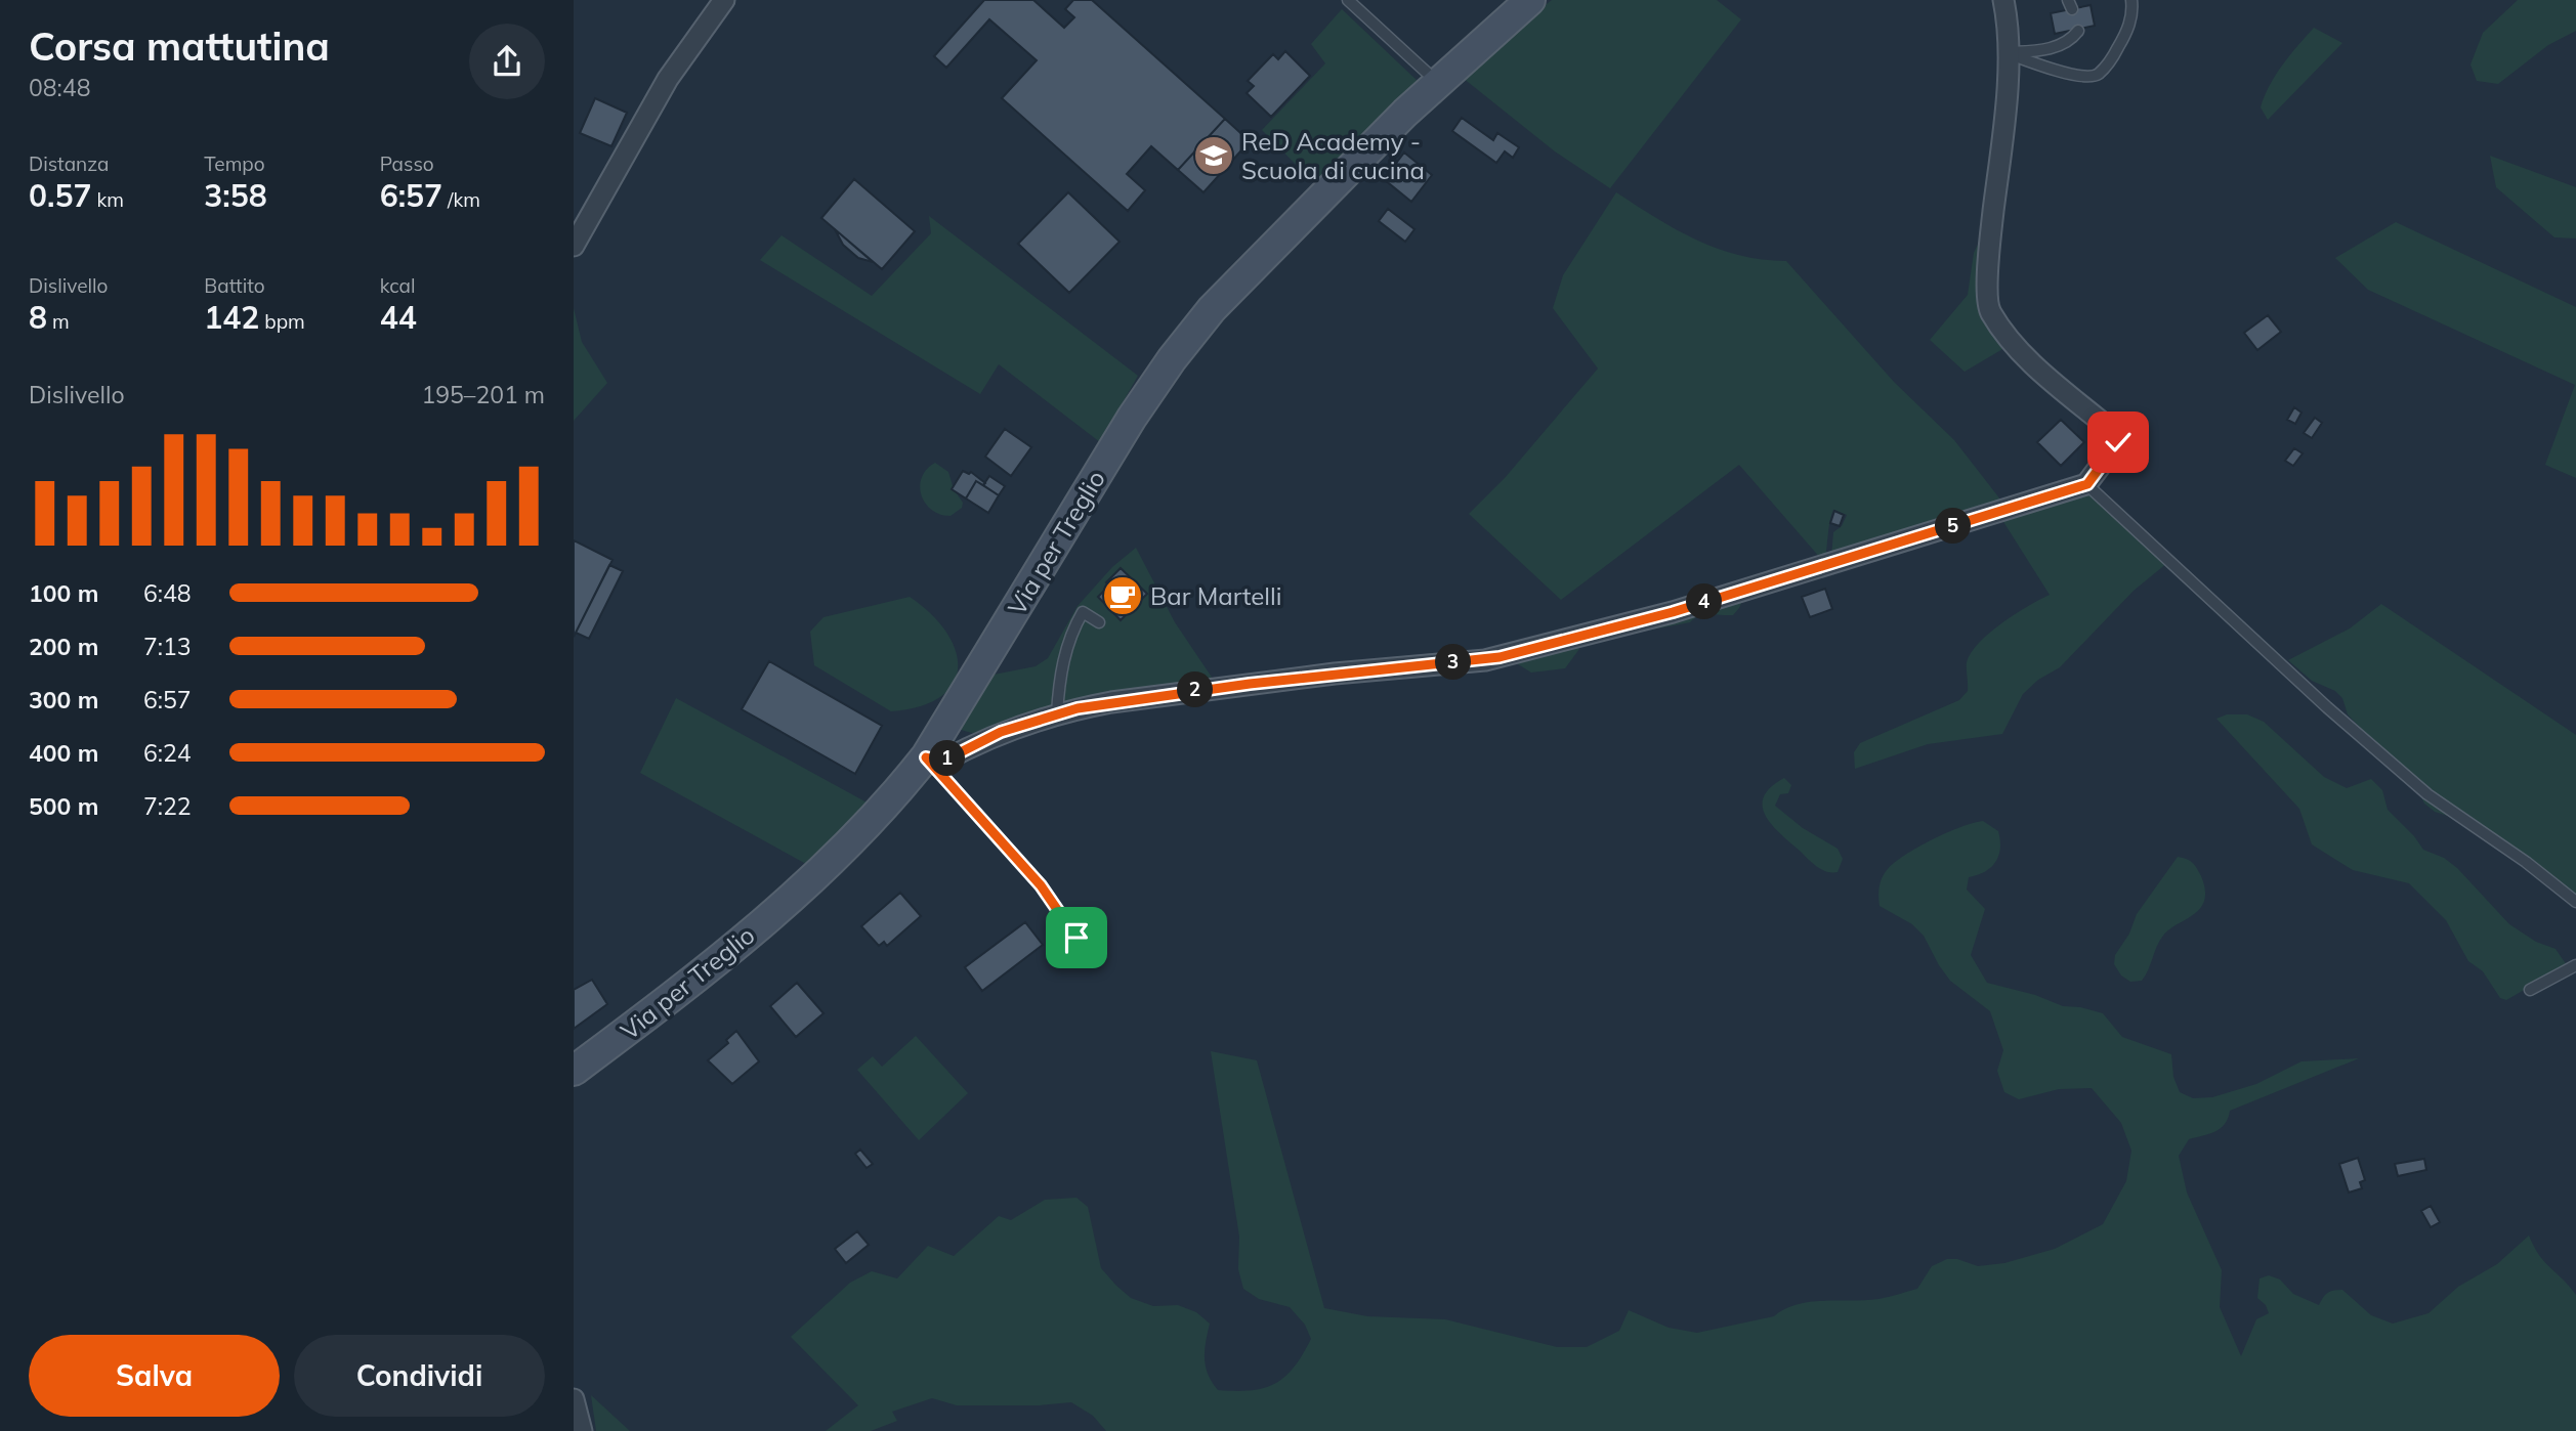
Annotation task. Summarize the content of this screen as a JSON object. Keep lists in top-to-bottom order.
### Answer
{
  "streets": {
    "main road": ["Via per Treglio"]
  },
  "places": {
    "school or university": ["ReD Academy - Scuola di cucina"],
    "cafe": ["Bar Martelli"]
  },
  "page": {
    "heading": ["Corsa mattutina", "08:48"],
    "stats": [
      ["Distanza", "0.57 km"],
      ["Tempo", "3:58"],
      ["Passo", "6:57 /km"],
      ["Dislivello", "8 m"],
      ["Battito", "142 bpm"],
      ["kcal", "44"]
    ],
    "chart": ["Dislivello", "195–201 m"],
    "pins": [
      "5",
      "4",
      "3",
      "2",
      "1"
    ],
    "list": [
      {
        "name": "100 m",
        "note": "6:48"
      },
      {
        "name": "200 m",
        "note": "7:13"
      },
      {
        "name": "300 m",
        "note": "6:57"
      },
      {
        "name": "400 m",
        "note": "6:24"
      },
      {
        "name": "500 m",
        "note": "7:22"
      }
    ],
    "buttons": ["Salva", "Condividi"]
  }
}
